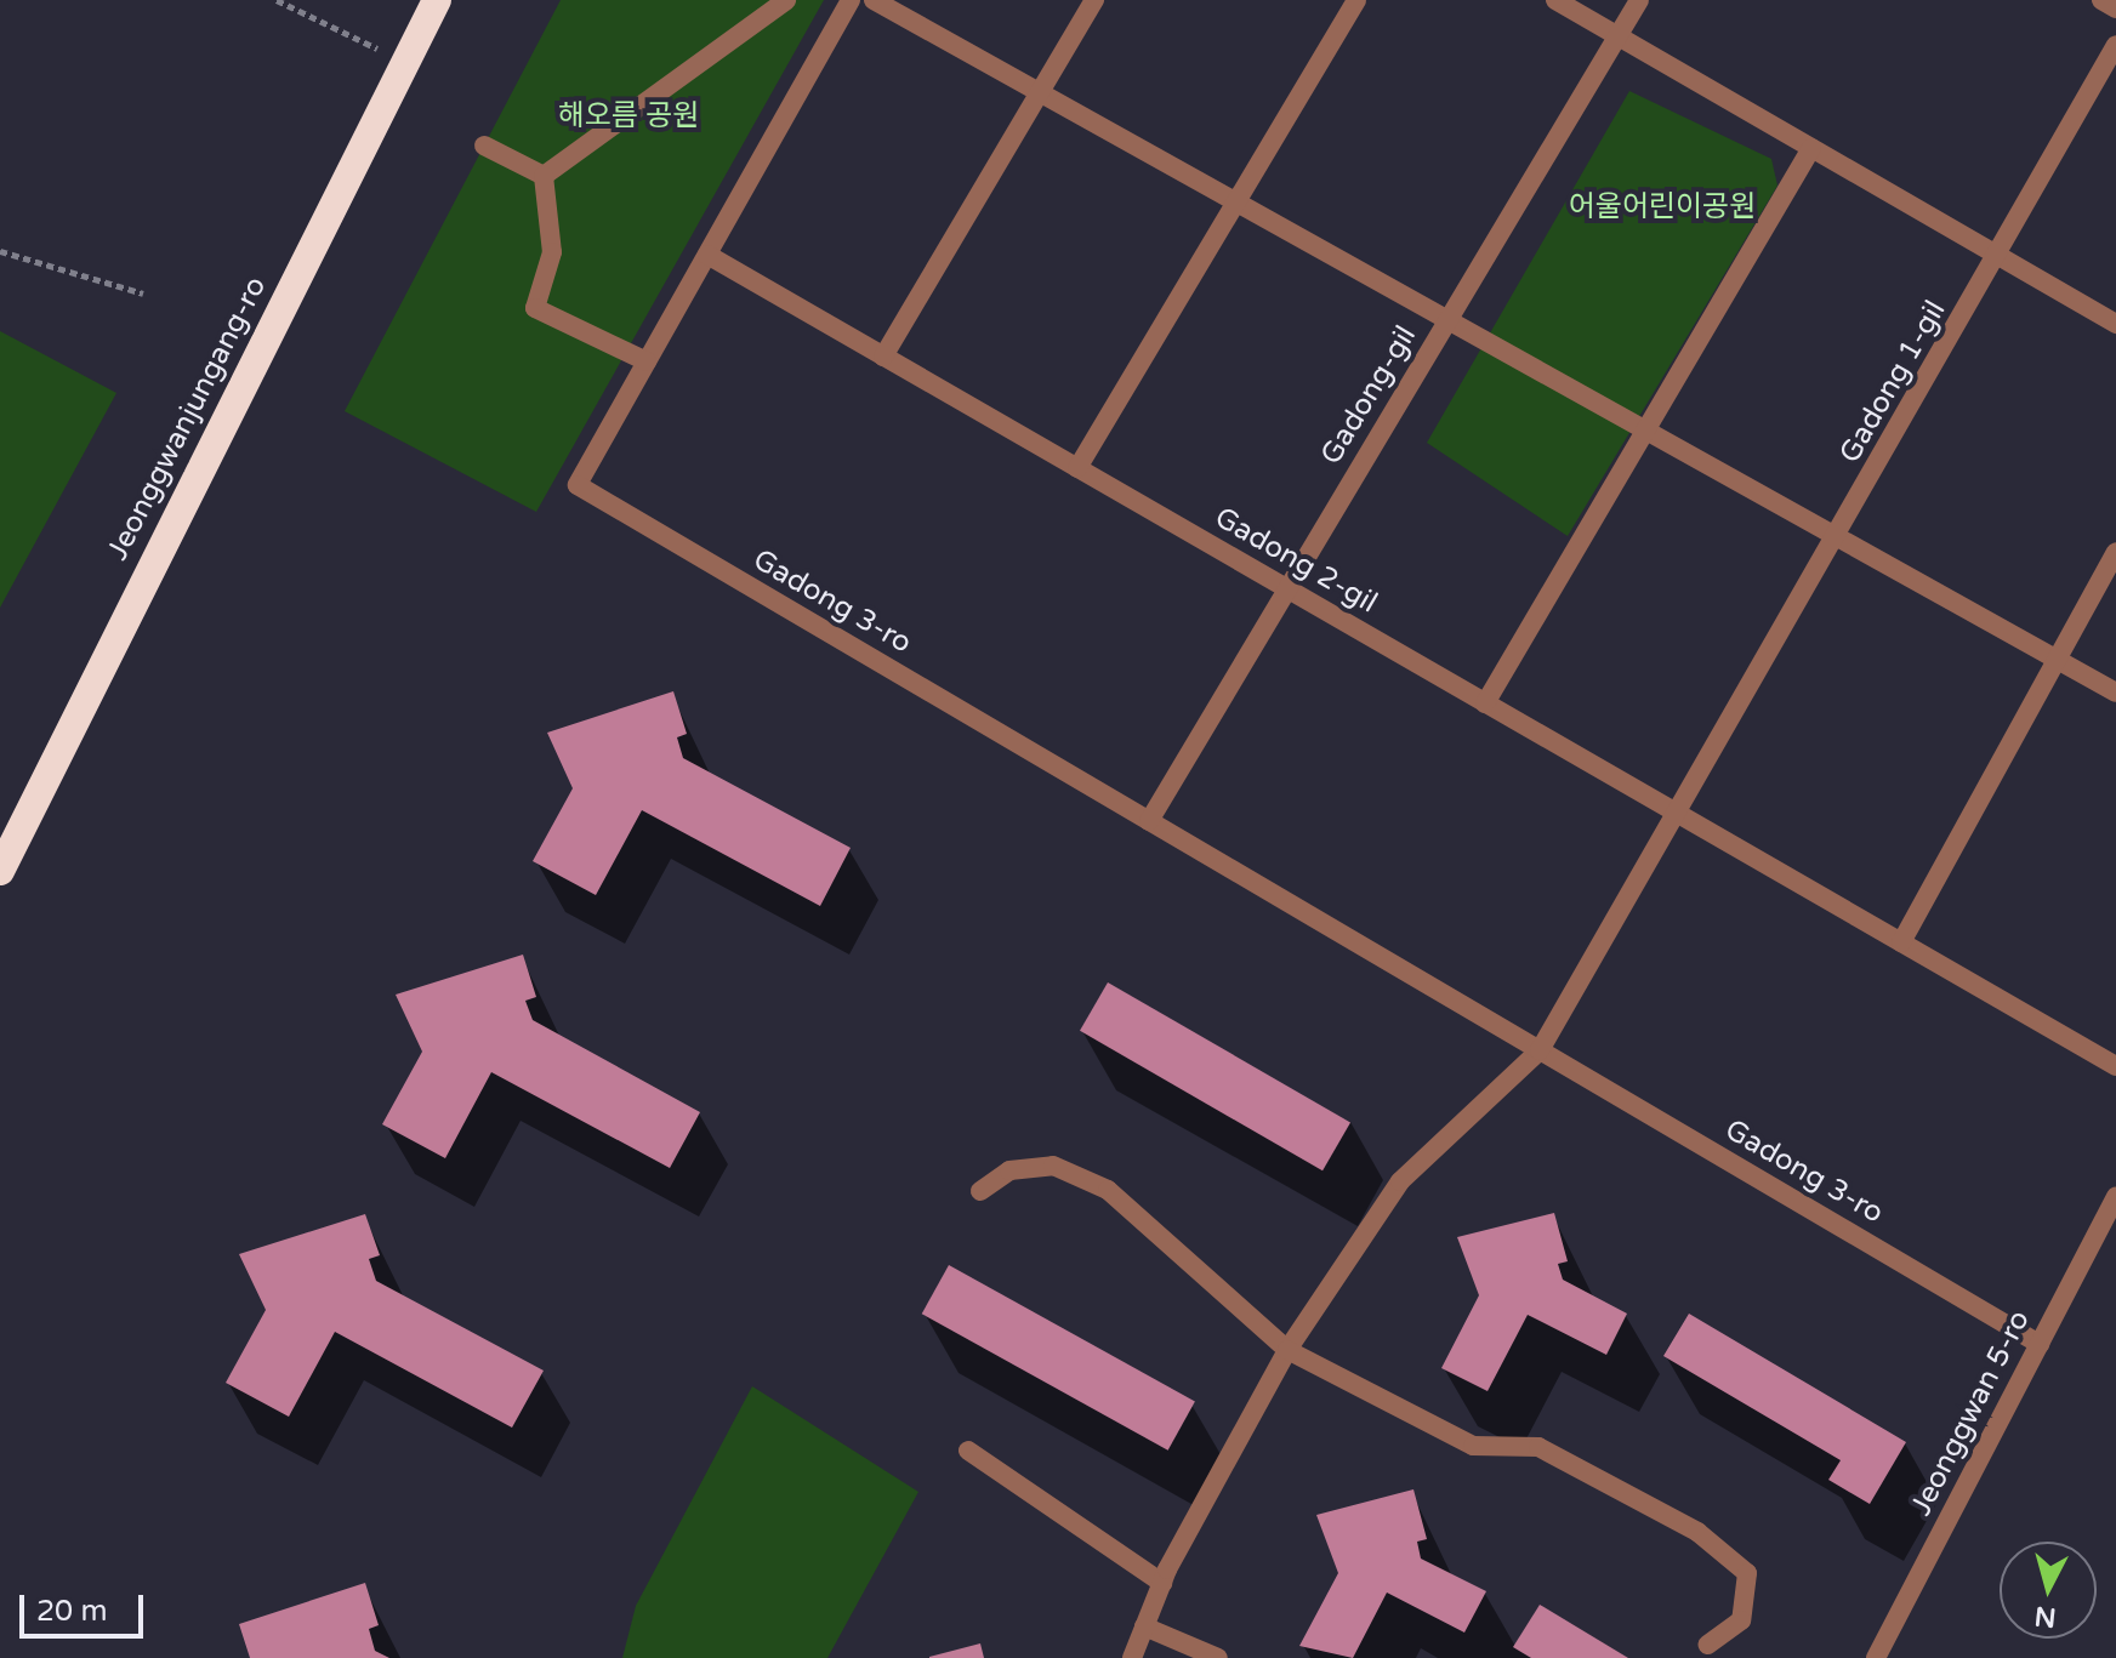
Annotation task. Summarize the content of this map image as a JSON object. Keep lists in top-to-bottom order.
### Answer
{
  "streets": {
    "highway": ["Jeonggwanjungang-ro"],
    "street": [
      "Gadong 1-gil",
      "Gadong-gil",
      "Gadong 2-gil",
      "Gadong 3-ro",
      "Jeonggwan 5-ro"
    ]
  },
  "crossings": [
    ["Gadong-gil", "Gadong 2-gil"],
    ["Gadong-gil", "Gadong 3-ro"],
    ["Gadong 2-gil", "Gadong 3-ro"],
    ["Gadong 3-ro", "Jeonggwan 5-ro"]
  ],
  "parks": ["해오름 공원", "어울어린이공원"],
  "scale_bar": "20 m",
  "north": "bottom"
}
